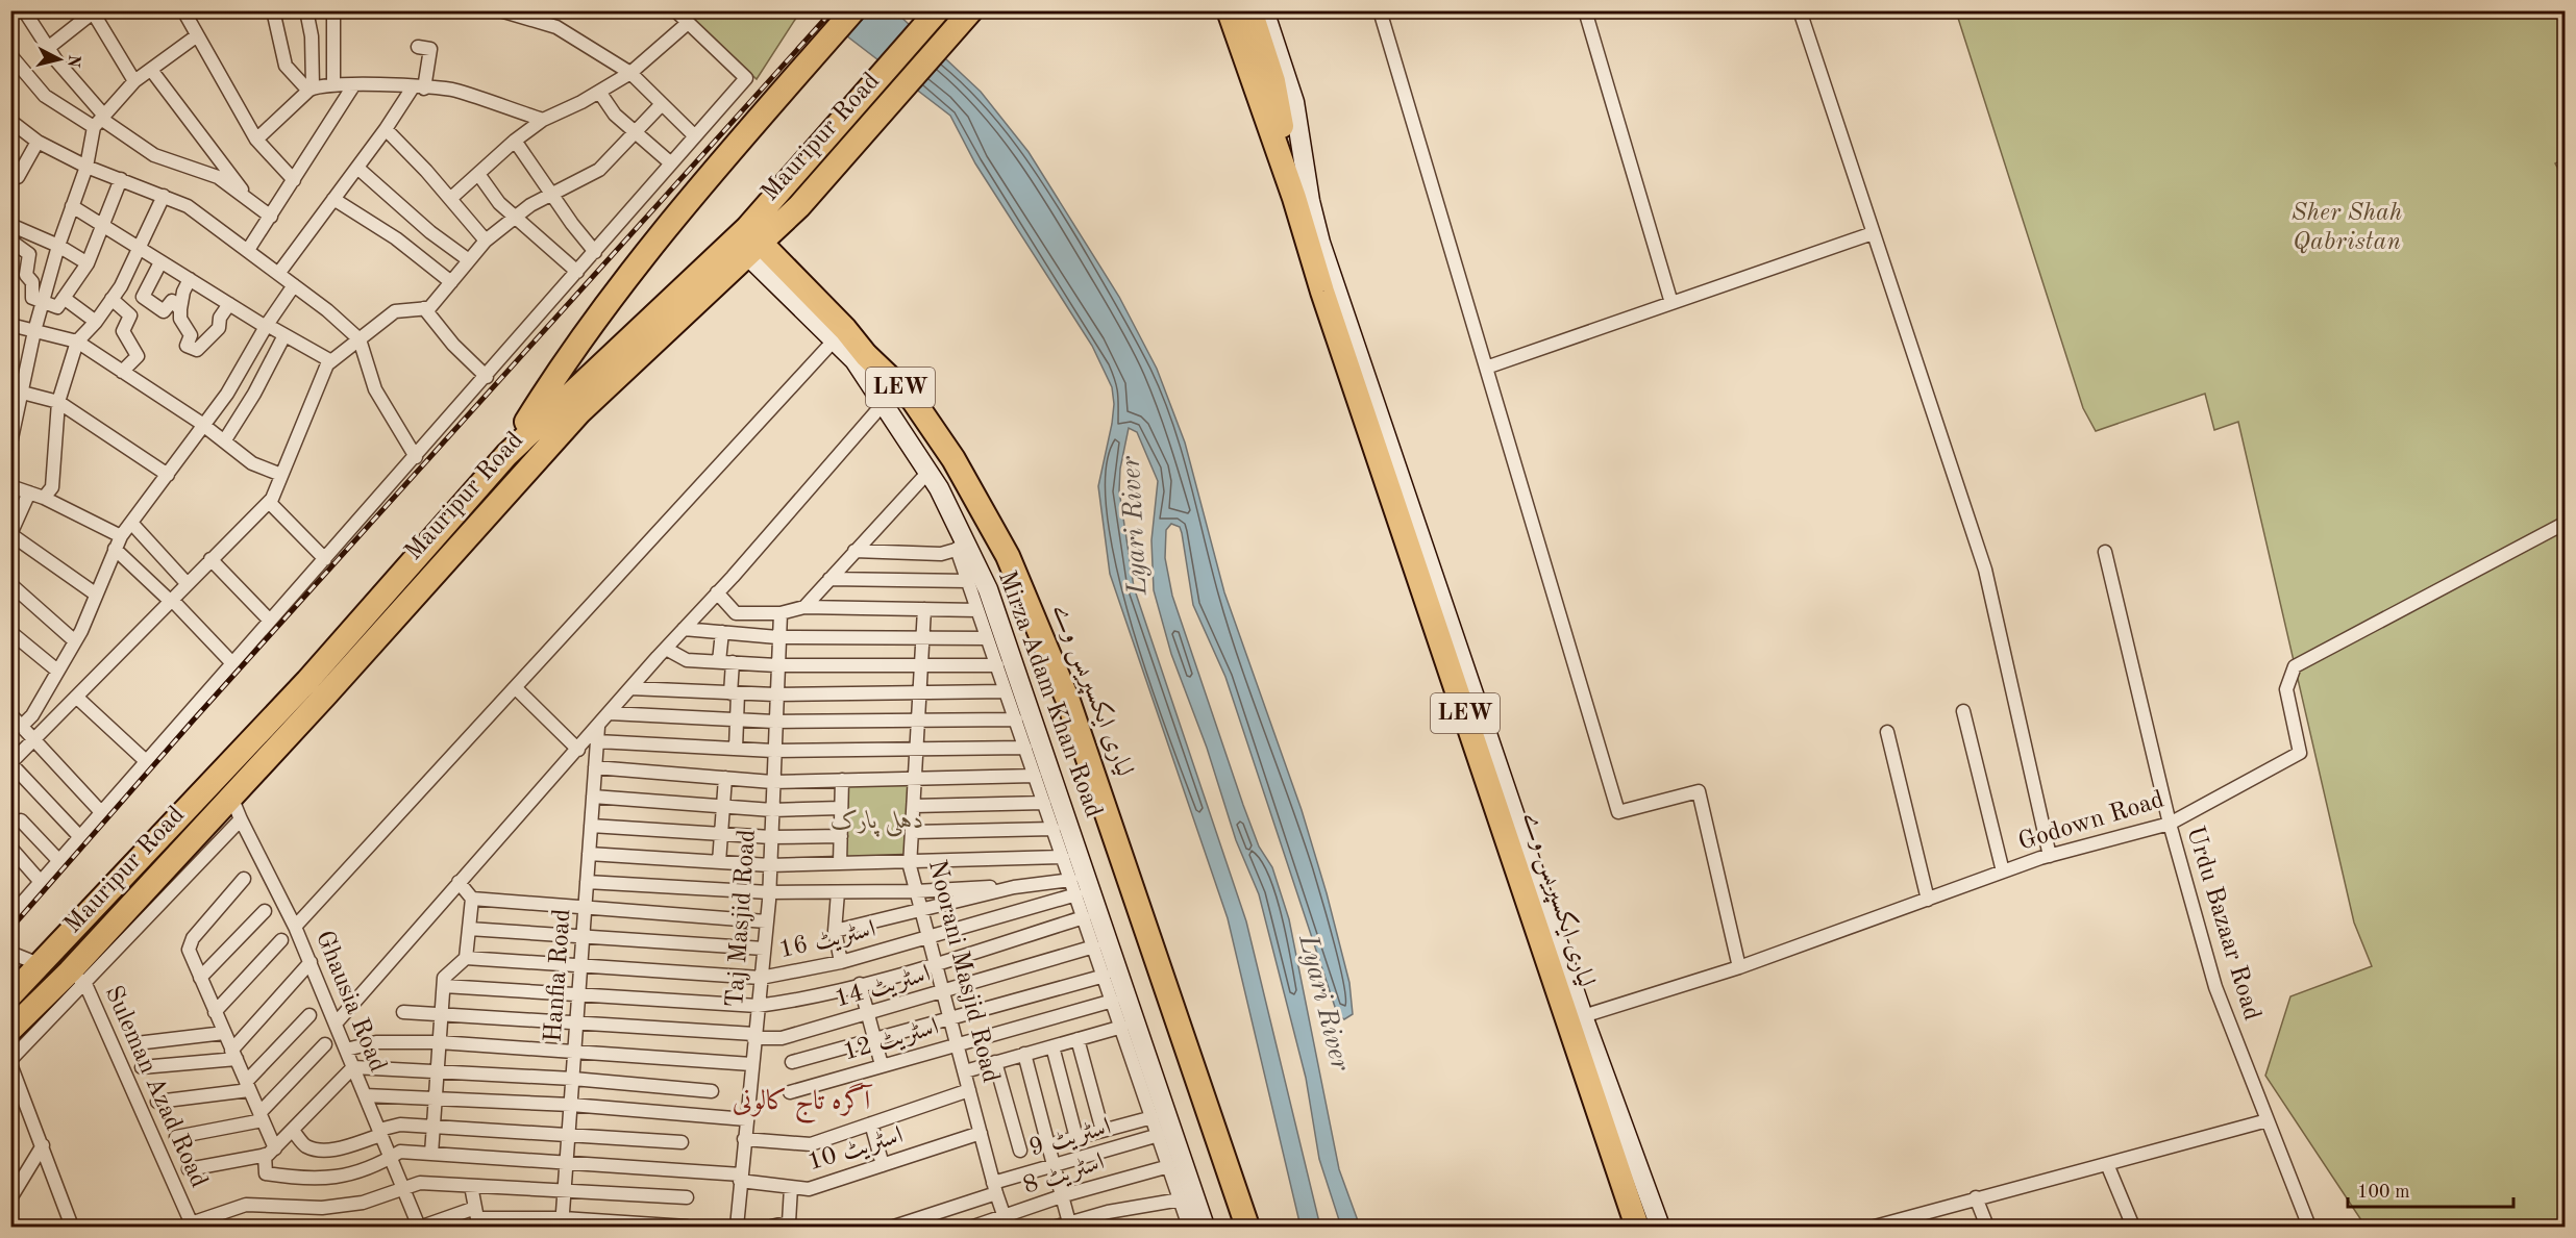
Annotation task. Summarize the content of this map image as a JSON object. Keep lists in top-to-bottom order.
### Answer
{
  "streets": {
    "highway": ["Mauripur Road", "LEW", "لیاری ایکسپریس وے"],
    "street": [
      "Mirza Adam Khan Road",
      "Godown Road",
      "Taj Masjid Road",
      "Urdu Bazaar Road",
      "اسٹریٹ 16",
      "Noorani Masjid Road",
      "Hanfia Road",
      "اسٹریٹ 14",
      "Ghausia Road",
      "اسٹریٹ 12",
      "Suleman Azad Road",
      "اسٹریٹ 9",
      "اسٹریٹ 10",
      "اسٹریٹ 8"
    ]
  },
  "crossings": [
    ["Mauripur Road", "لیاری ایکسپریس وے"],
    ["Mauripur Road", "Mirza Adam Khan Road"],
    ["Mauripur Road", "Ghausia Road"],
    ["Mauripur Road", "Suleman Azad Road"],
    ["LEW", "لیاری ایکسپریس وے"],
    ["لیاری ایکسپریس وے", "Mirza Adam Khan Road"],
    ["Godown Road", "Urdu Bazaar Road"],
    ["Taj Masjid Road", "اسٹریٹ 16"],
    ["Taj Masjid Road", "اسٹریٹ 14"],
    ["Taj Masjid Road", "اسٹریٹ 10"],
    ["اسٹریٹ 16", "Noorani Masjid Road"],
    ["اسٹریٹ 16", "Hanfia Road"],
    ["Noorani Masjid Road", "اسٹریٹ 14"],
    ["Noorani Masjid Road", "اسٹریٹ 12"],
    ["Noorani Masjid Road", "اسٹریٹ 9"],
    ["Noorani Masjid Road", "اسٹریٹ 10"],
    ["Noorani Masjid Road", "اسٹریٹ 8"],
    ["Hanfia Road", "اسٹریٹ 14"],
    ["Hanfia Road", "اسٹریٹ 10"],
    ["Ghausia Road", "اسٹریٹ 10"]
  ],
  "districts": ["آگرہ تاج کالونی"],
  "water": ["Lyari River"],
  "parks": ["Sher Shah Qabristan", "دہلی پارک"],
  "scale_bar": "100 m",
  "north": "right"
}
